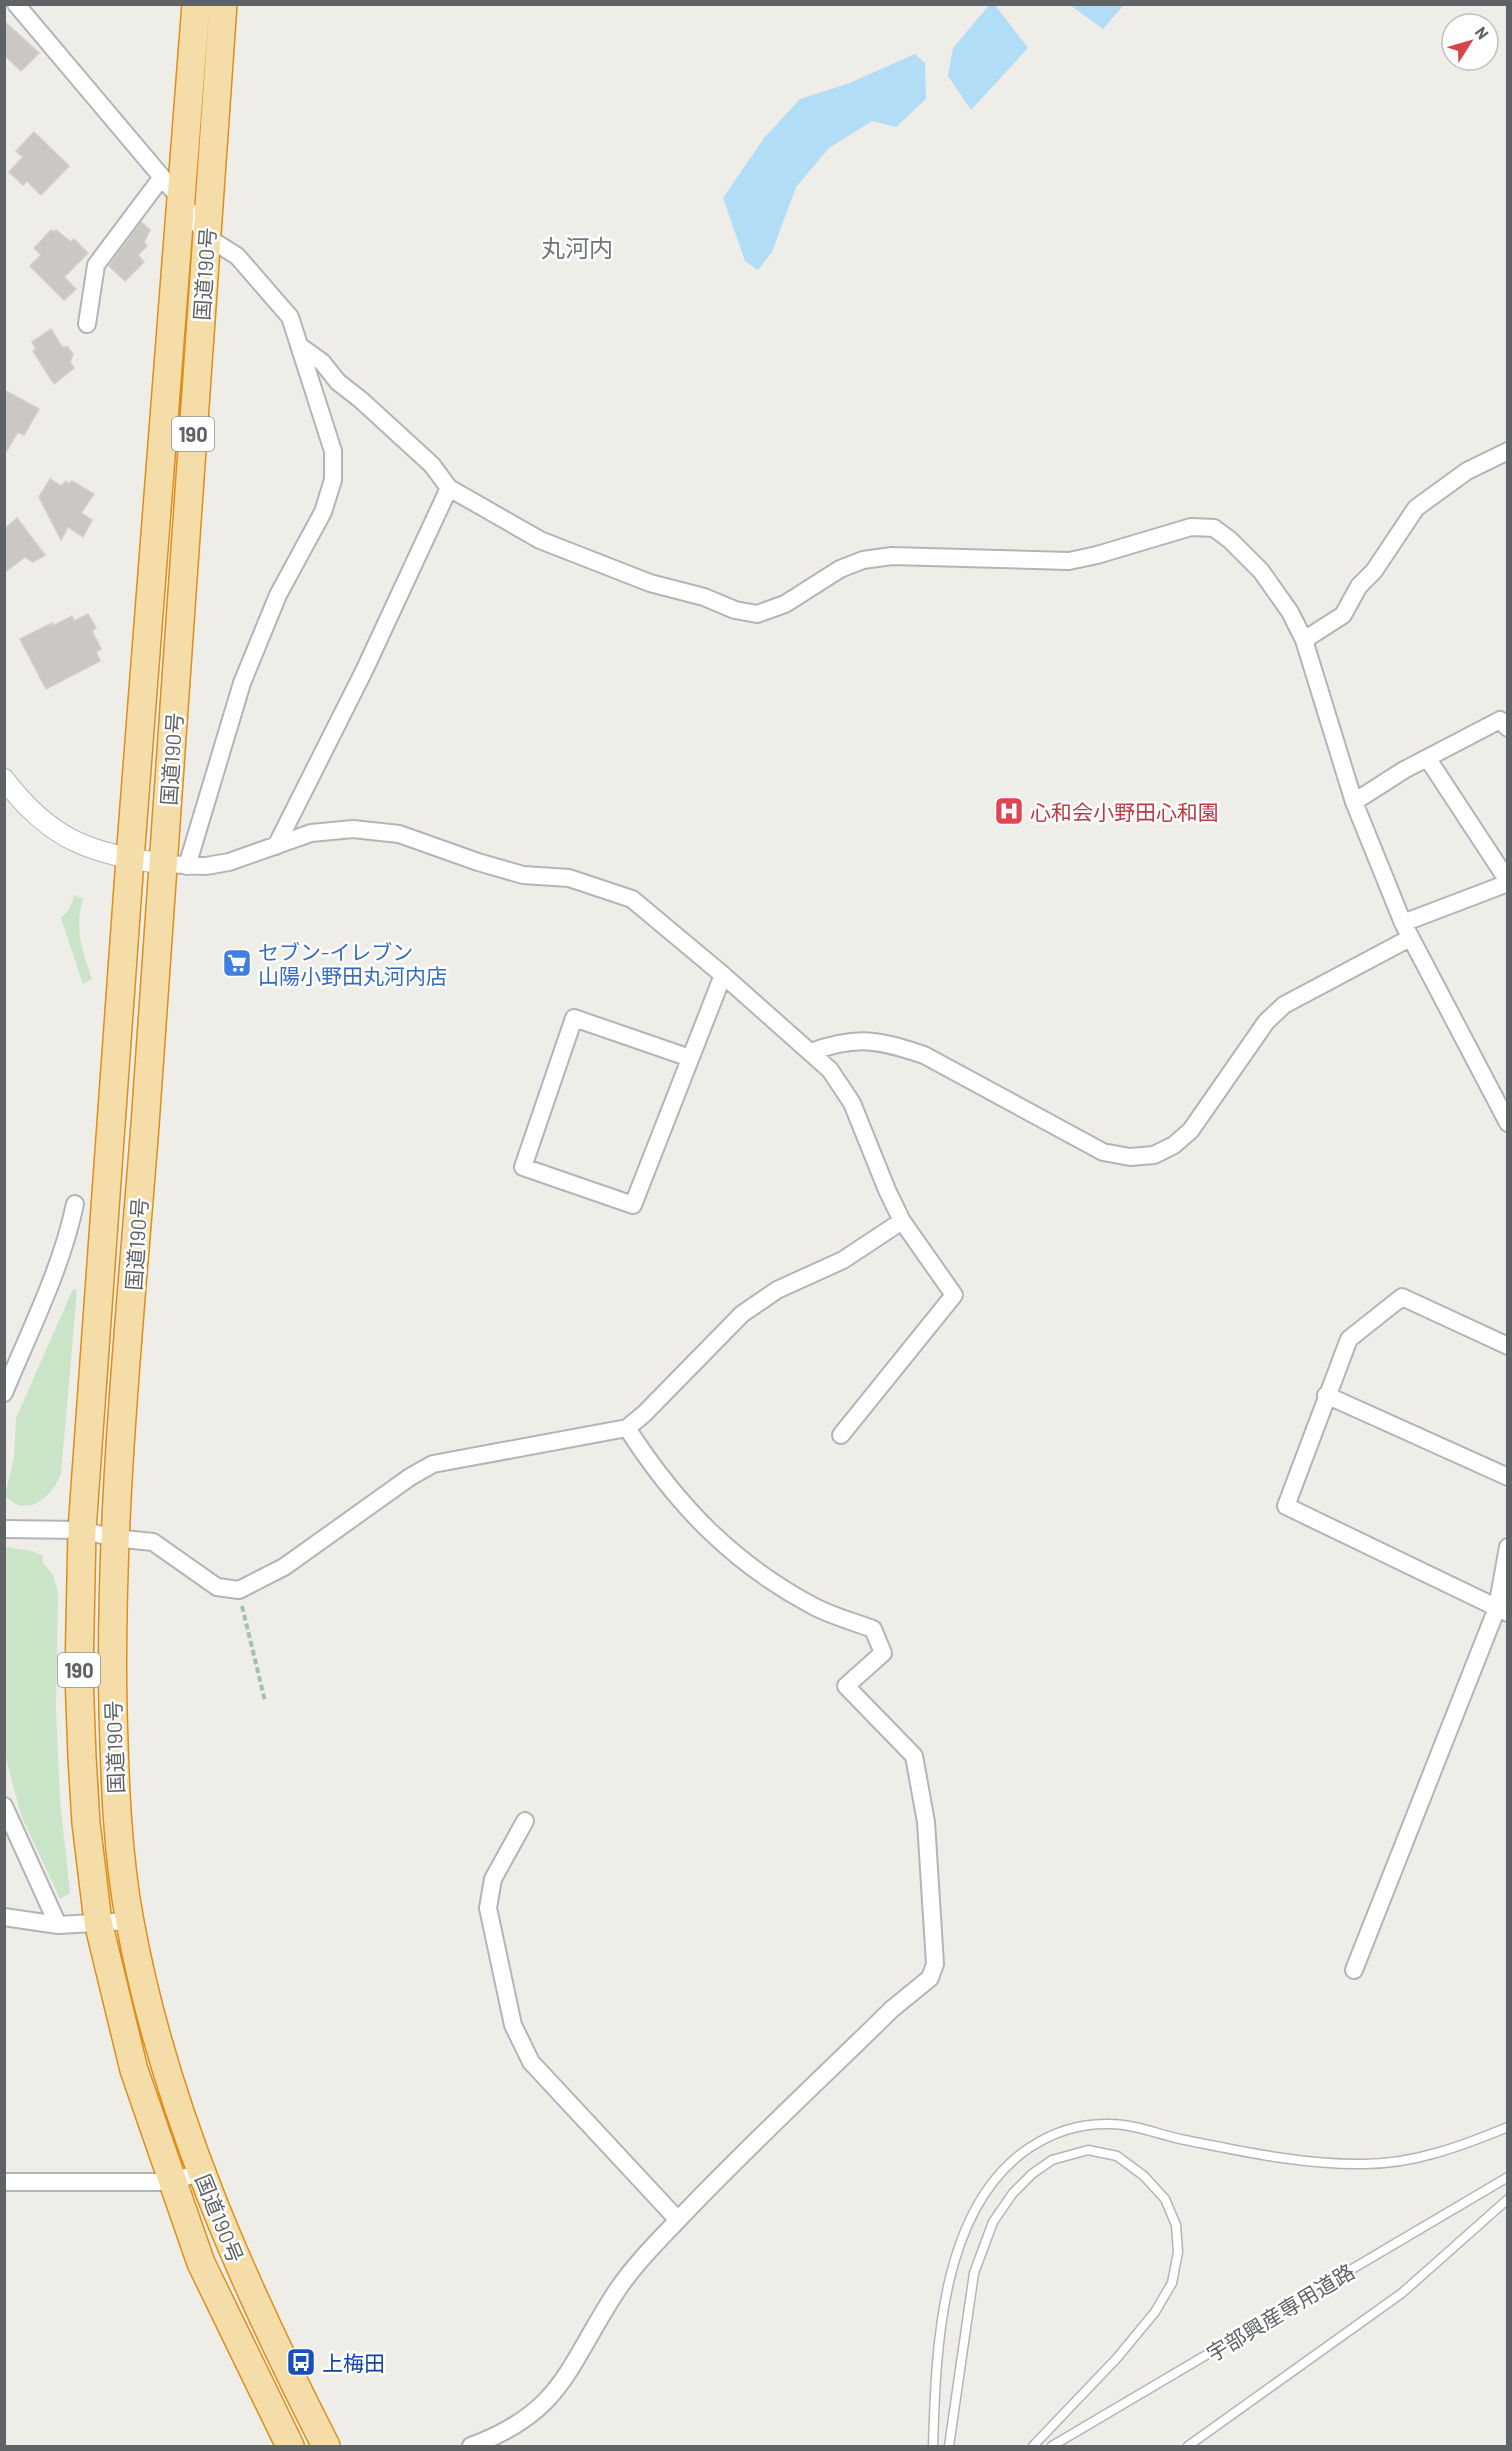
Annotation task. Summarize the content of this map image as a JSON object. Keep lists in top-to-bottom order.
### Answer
{
  "streets": {
    "highway": ["国道190号", "190"],
    "lane": ["宇部興産専用道路"]
  },
  "districts": ["丸河内"],
  "places": {
    "hospital": ["心和会小野田心和園"],
    "supermarket": ["セブン-イレブン 山陽小野田丸河内店"],
    "bus stop": ["上梅田"]
  },
  "north": "top right"
}
